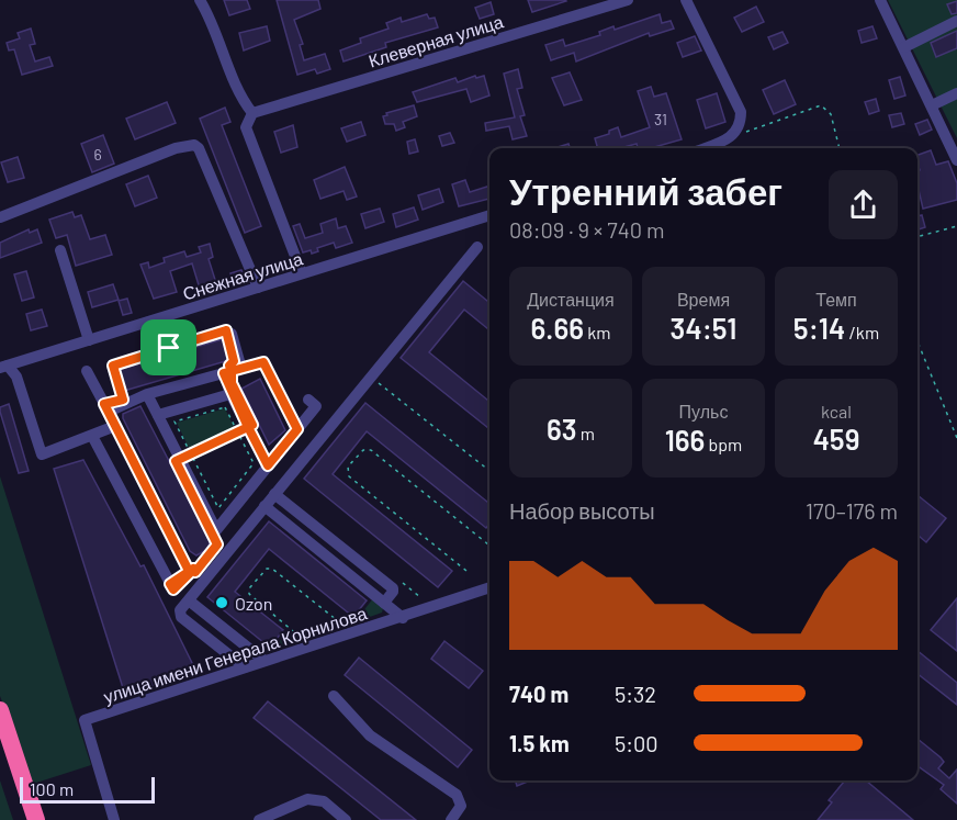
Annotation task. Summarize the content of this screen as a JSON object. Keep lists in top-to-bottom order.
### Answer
{
  "streets": {
    "street": ["Клеверная улица", "Снежная улица", "улица имени Генерала Корнилова"]
  },
  "places": ["Ozon"],
  "house_numbers": ["31", "6"],
  "scale_bar": "100 m",
  "page": {
    "heading": ["Утренний забег", "08:09 · 9 × 740 m"],
    "stats": [
      ["Дистанция", "6.66 km"],
      ["Время", "34:51"],
      ["Темп", "5:14 /km"],
      ["63 m"],
      ["Пульс", "166 bpm"],
      ["kcal", "459"]
    ],
    "chart": ["Набор высоты", "170–176 m"],
    "list": [
      {
        "name": "740 m",
        "note": "5:32"
      },
      {
        "name": "1.5 km",
        "note": "5:00"
      }
    ],
    "scale": "100 m"
  }
}
